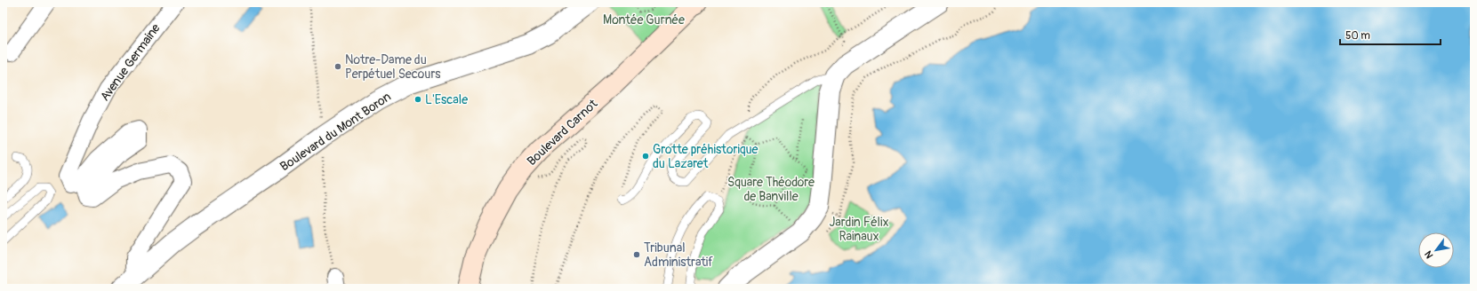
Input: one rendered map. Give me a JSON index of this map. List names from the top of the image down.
{
  "streets": {
    "main road": ["Boulevard Carnot"],
    "street": ["Avenue Germaine", "Boulevard du Mont Boron"]
  },
  "crossings": [
    ["Avenue Germaine", "Boulevard du Mont Boron"]
  ],
  "parks": ["Montée Gurnée", "Square Théodore de Banville", "Jardin Félix Rainaux"],
  "places": [
    "Notre-Dame du Perpétuel Secours",
    "L'Escale",
    "Grotte préhistorique du Lazaret",
    "Tribunal Administratif"
  ],
  "scale_bar": "50 m",
  "north": "bottom left"
}
